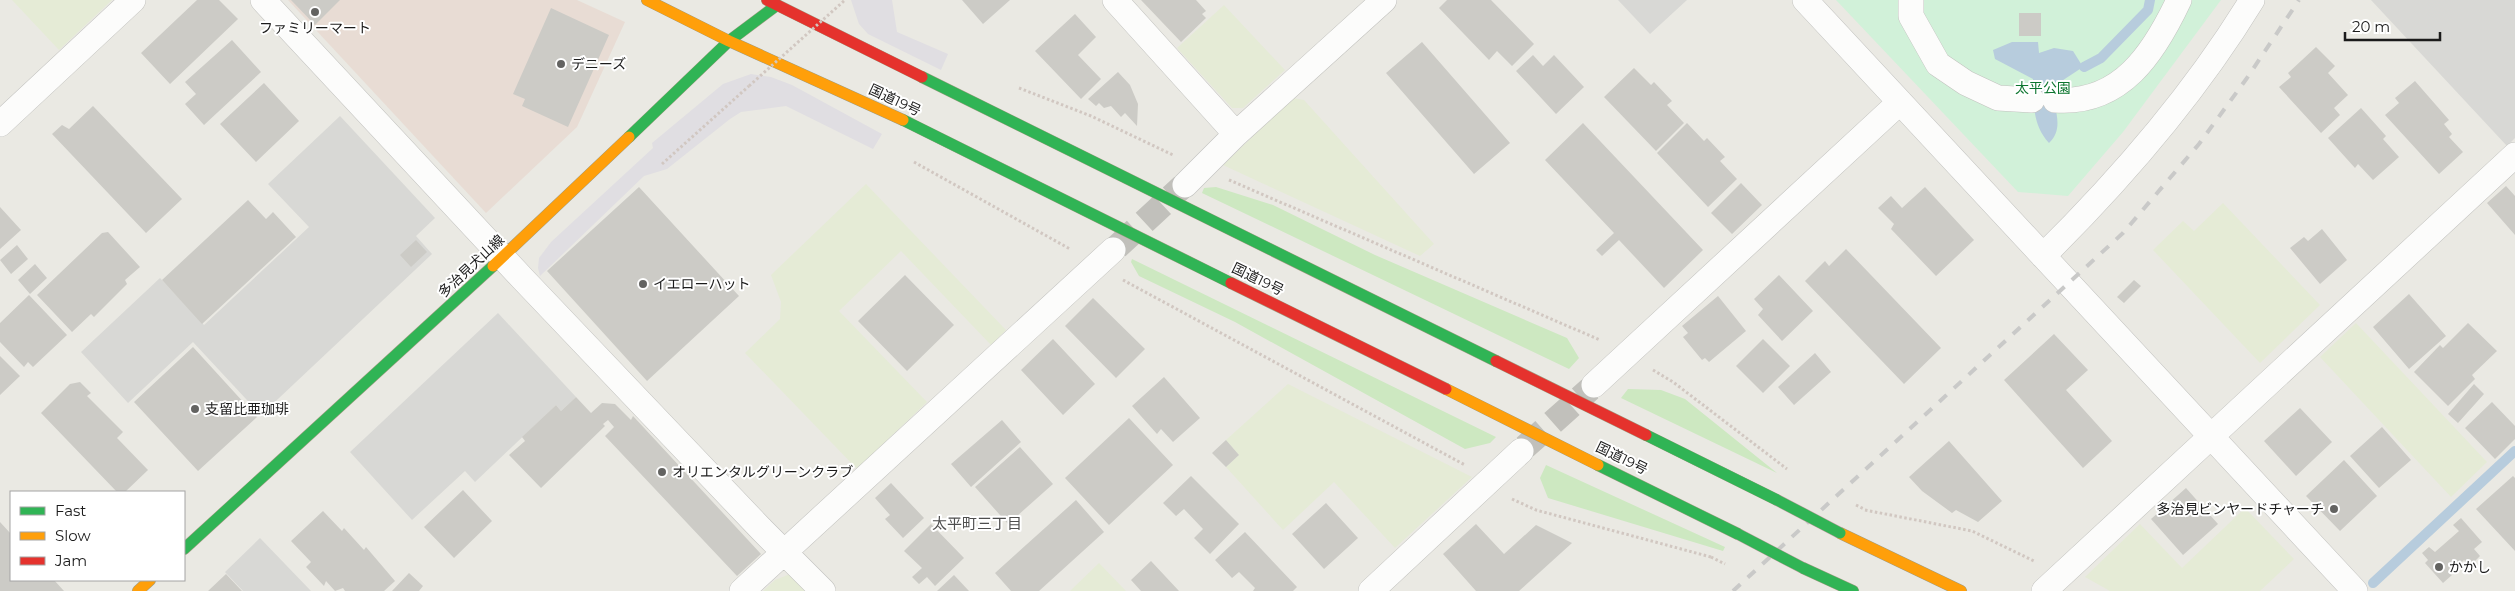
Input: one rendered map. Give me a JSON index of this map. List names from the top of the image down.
{
  "streets": {
    "main road": ["国道19号", "多治見犬山線"]
  },
  "crossings": [
    ["国道19号", "多治見犬山線"]
  ],
  "districts": ["太平町三丁目"],
  "parks": ["太平公園"],
  "places": [
    "ファミリーマート",
    "デニーズ",
    "イエローハット",
    "支留比亜珈琲",
    "オリエンタルグリーンクラブ",
    "多治見ビンヤードチャーチ",
    "かかし"
  ],
  "legend": ["Fast", "Slow", "Jam"],
  "scale_bar": "20 m"
}
